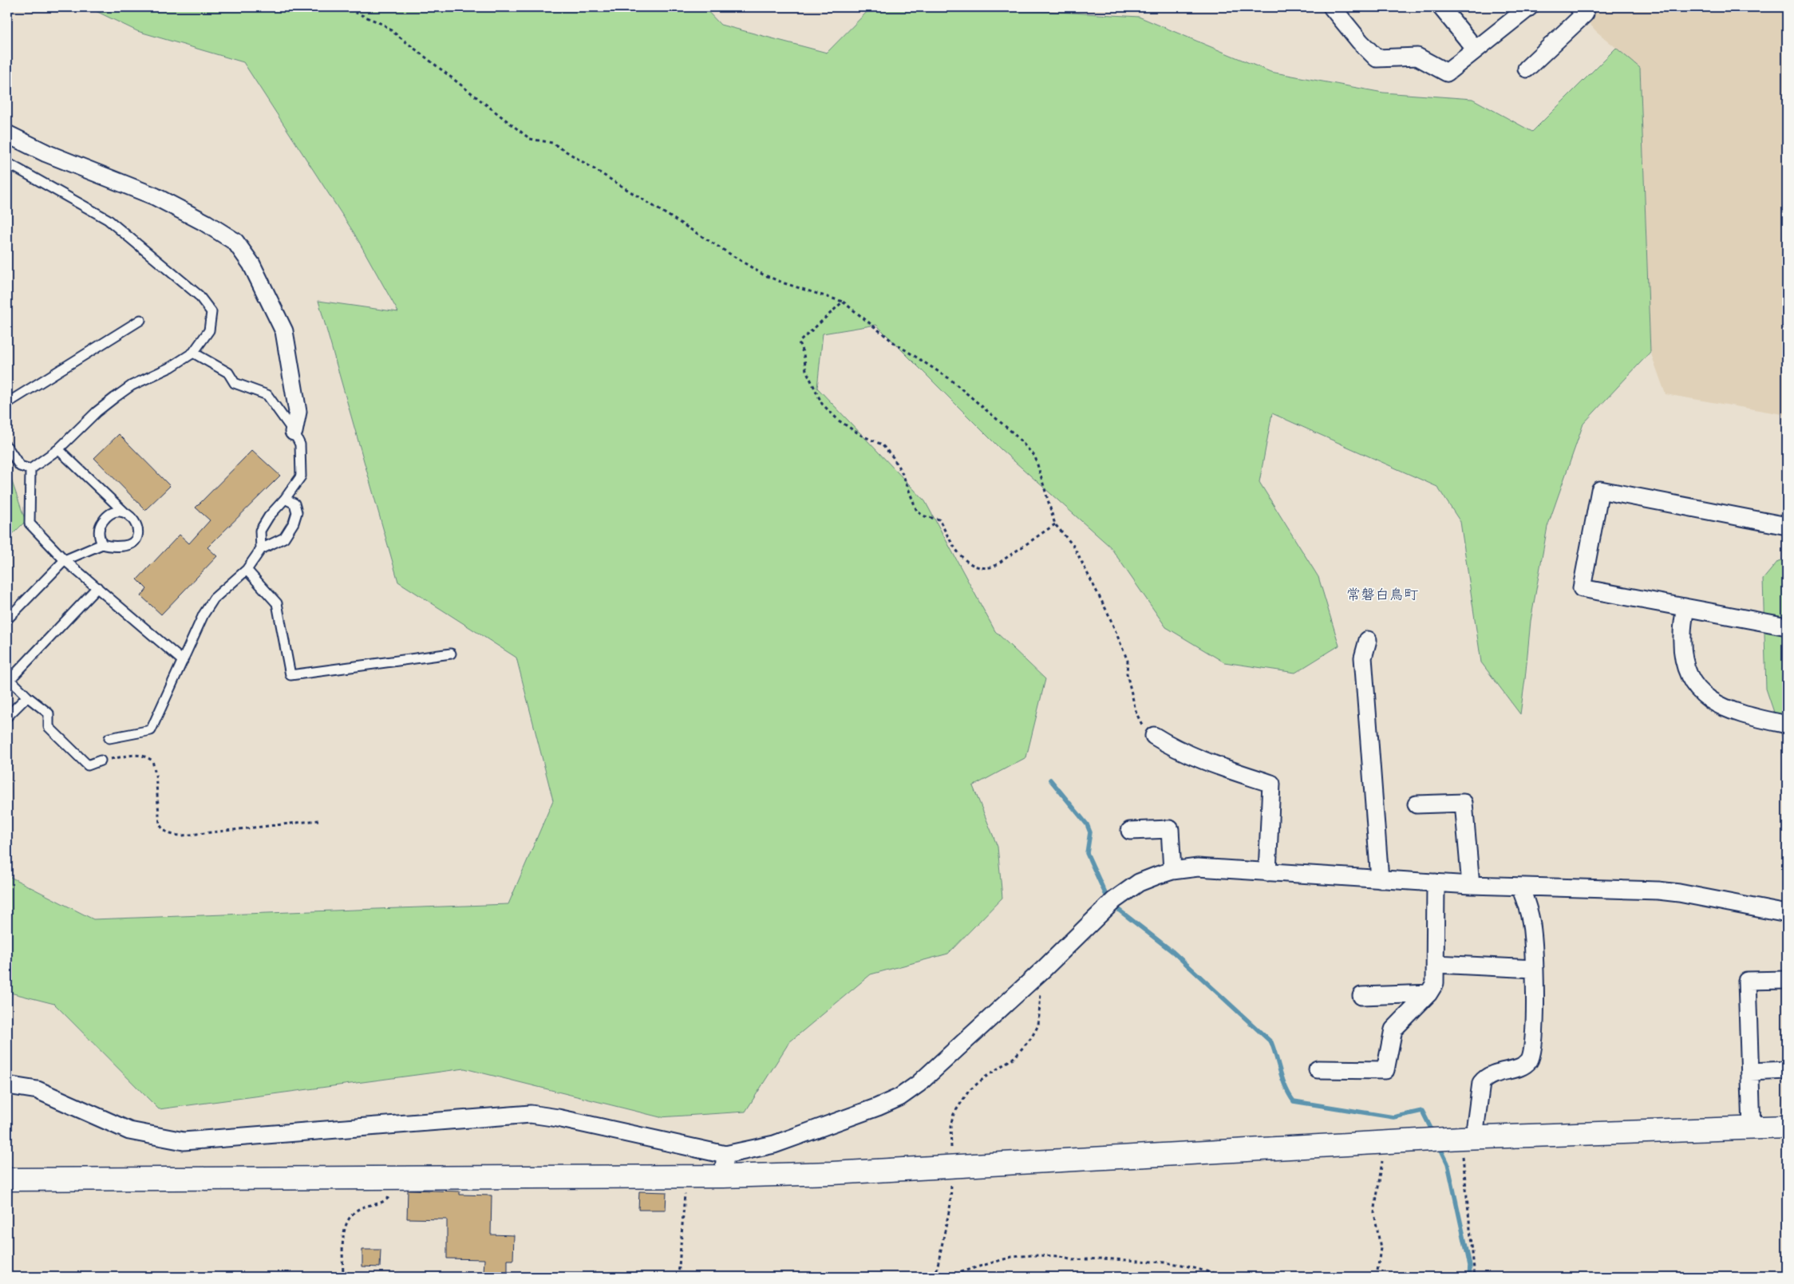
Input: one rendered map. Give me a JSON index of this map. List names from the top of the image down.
{
  "districts": ["常磐白鳥町"]
}
